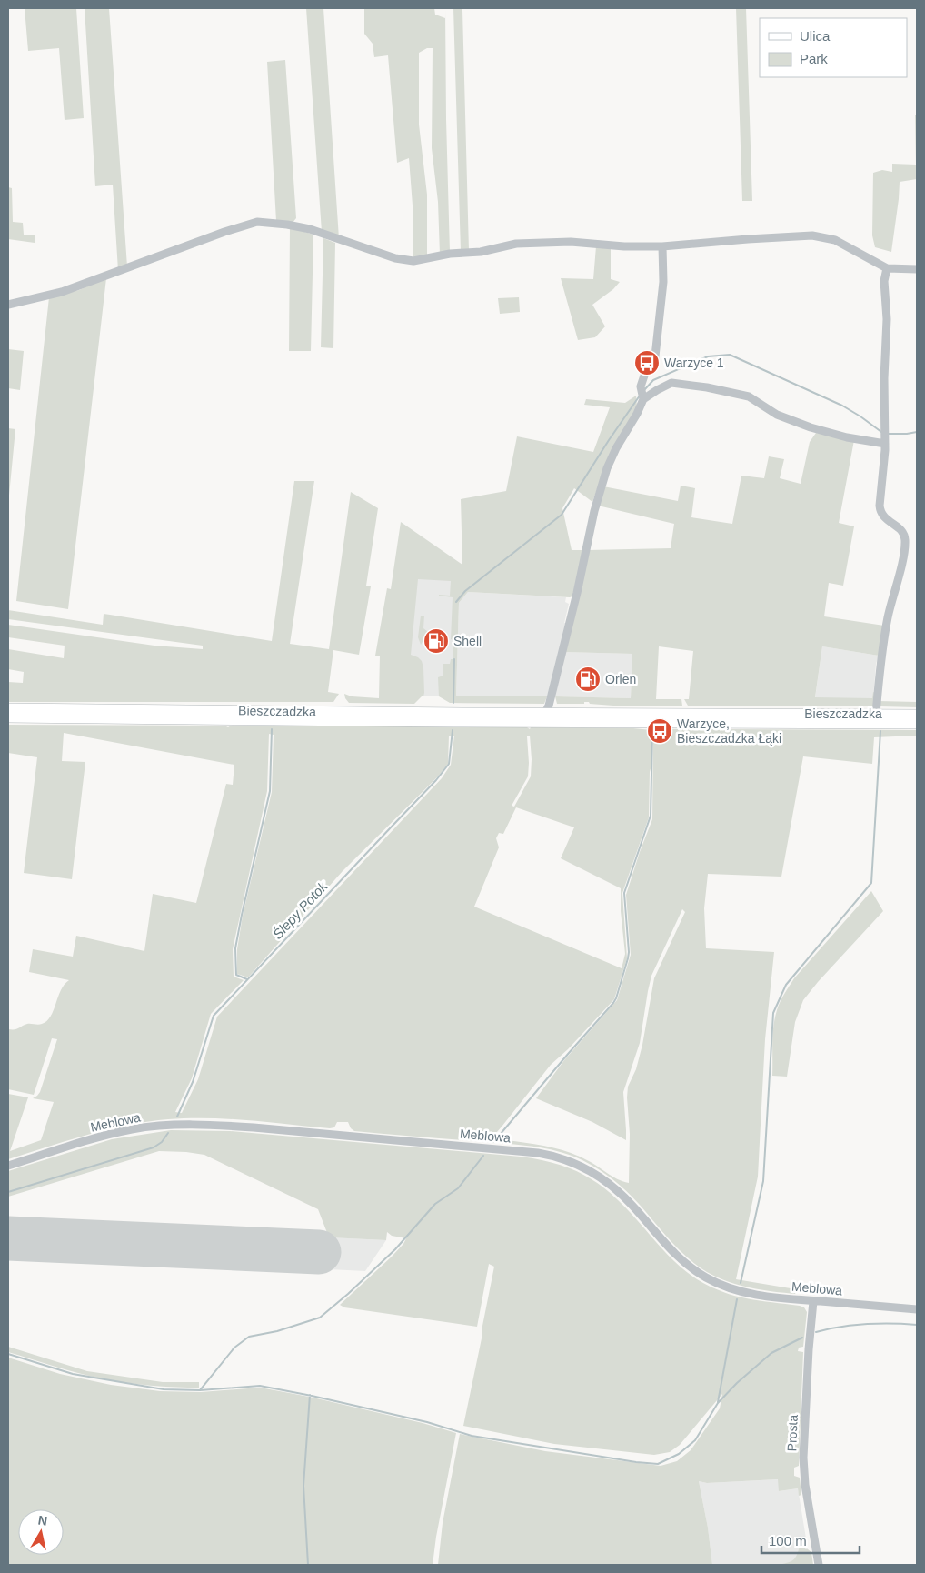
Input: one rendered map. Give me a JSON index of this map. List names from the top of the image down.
{
  "streets": {
    "main road": ["Bieszczadzka"],
    "street": ["Meblowa", "Prosta"]
  },
  "crossings": [
    ["Meblowa", "Prosta"]
  ],
  "water": ["Ślepy Potok"],
  "places": {
    "bus stop": ["Warzyce 1", "Warzyce, Bieszczadzka Łąki"],
    "fuel station": ["Shell", "Orlen"]
  },
  "legend": ["Ulica", "Park"],
  "scale_bar": "100 m",
  "north": "top"
}
